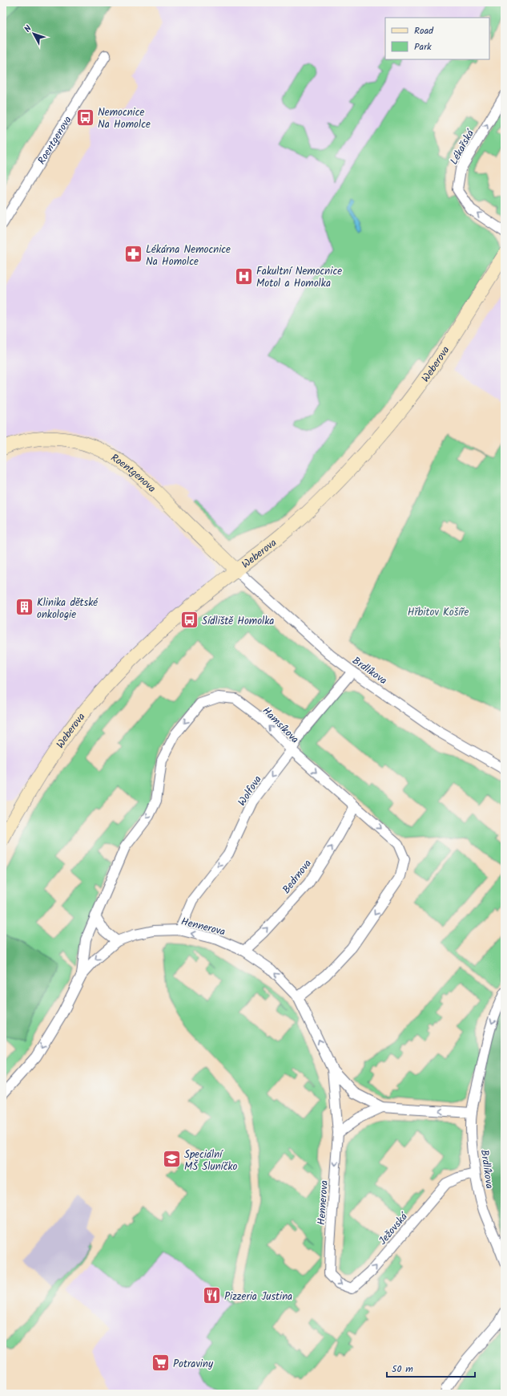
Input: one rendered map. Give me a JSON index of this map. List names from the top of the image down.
{
  "streets": {
    "street": [
      "Roentgenova",
      "Lékařská",
      "Weberova",
      "Brdlíkova",
      "Hamsíkova",
      "Wolfova",
      "Bedrnova",
      "Hennerova",
      "Ježovská"
    ]
  },
  "crossings": [
    ["Roentgenova", "Weberova"],
    ["Roentgenova", "Brdlíkova"],
    ["Weberova", "Brdlíkova"],
    ["Brdlíkova", "Wolfova"],
    ["Brdlíkova", "Ježovská"],
    ["Hamsíkova", "Wolfova"],
    ["Hamsíkova", "Bedrnova"],
    ["Hamsíkova", "Hennerova"],
    ["Wolfova", "Hennerova"],
    ["Bedrnova", "Hennerova"],
    ["Hennerova", "Ježovská"]
  ],
  "one_way": ["Wolfova", "Bedrnova", "Ježovská"],
  "parks": ["Hřbitov Košíře"],
  "places": {
    "bus stop": ["Nemocnice Na Homolce", "Sídliště Homolka"],
    "pharmacy": ["Lékárna Nemocnice Na Homolce"],
    "hospital": ["Fakultní Nemocnice Motol a Homolka"],
    "building": ["Klinika dětské onkologie"],
    "school or university": ["Speciální MŠ Sluníčko"],
    "restaurant": ["Pizzeria Justina"],
    "supermarket": ["Potraviny"]
  },
  "legend": ["Road", "Park"],
  "scale_bar": "50 m",
  "north": "top left"
}
